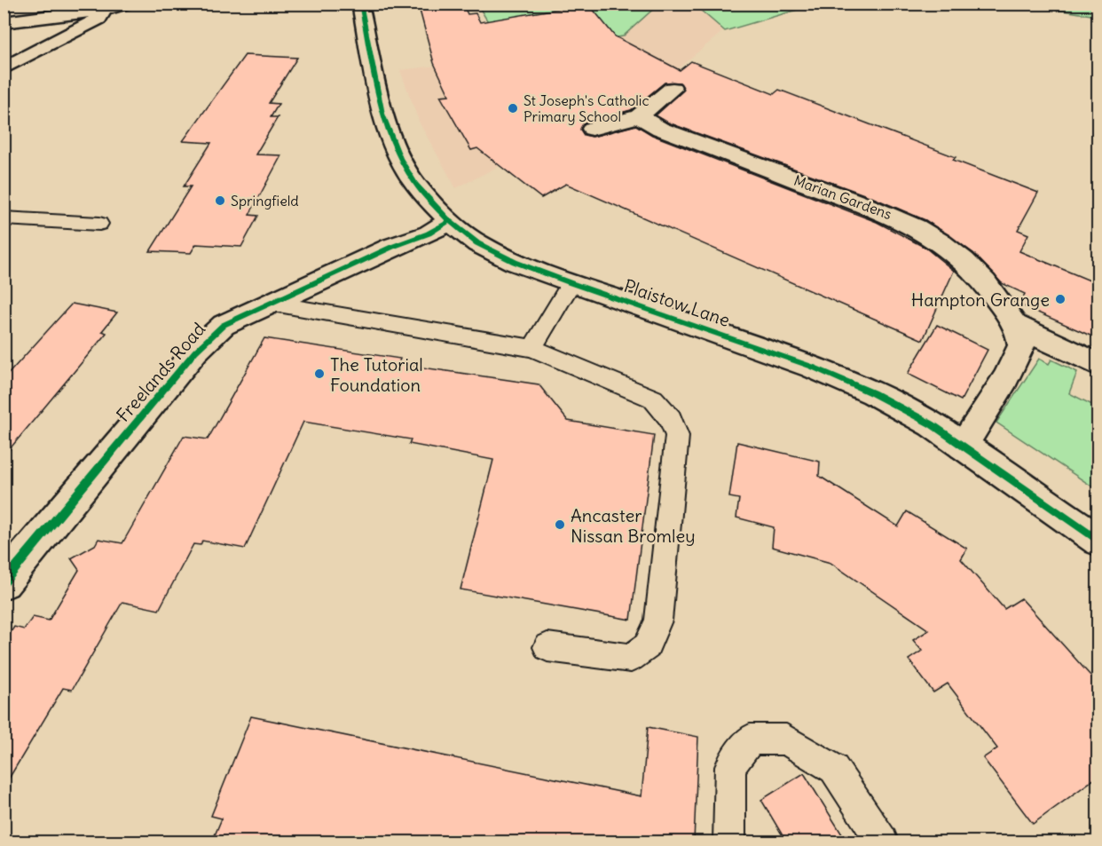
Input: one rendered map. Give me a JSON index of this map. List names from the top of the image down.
{
  "streets": {
    "street": ["Marian Gardens", "Plaistow Lane", "Freelands Road"]
  },
  "crossings": [
    ["Marian Gardens", "Plaistow Lane"],
    ["Plaistow Lane", "Freelands Road"]
  ],
  "places": [
    "St Joseph's Catholic Primary School",
    "Springfield",
    "Hampton Grange",
    "The Tutorial Foundation",
    "Ancaster Nissan Bromley"
  ]
}
